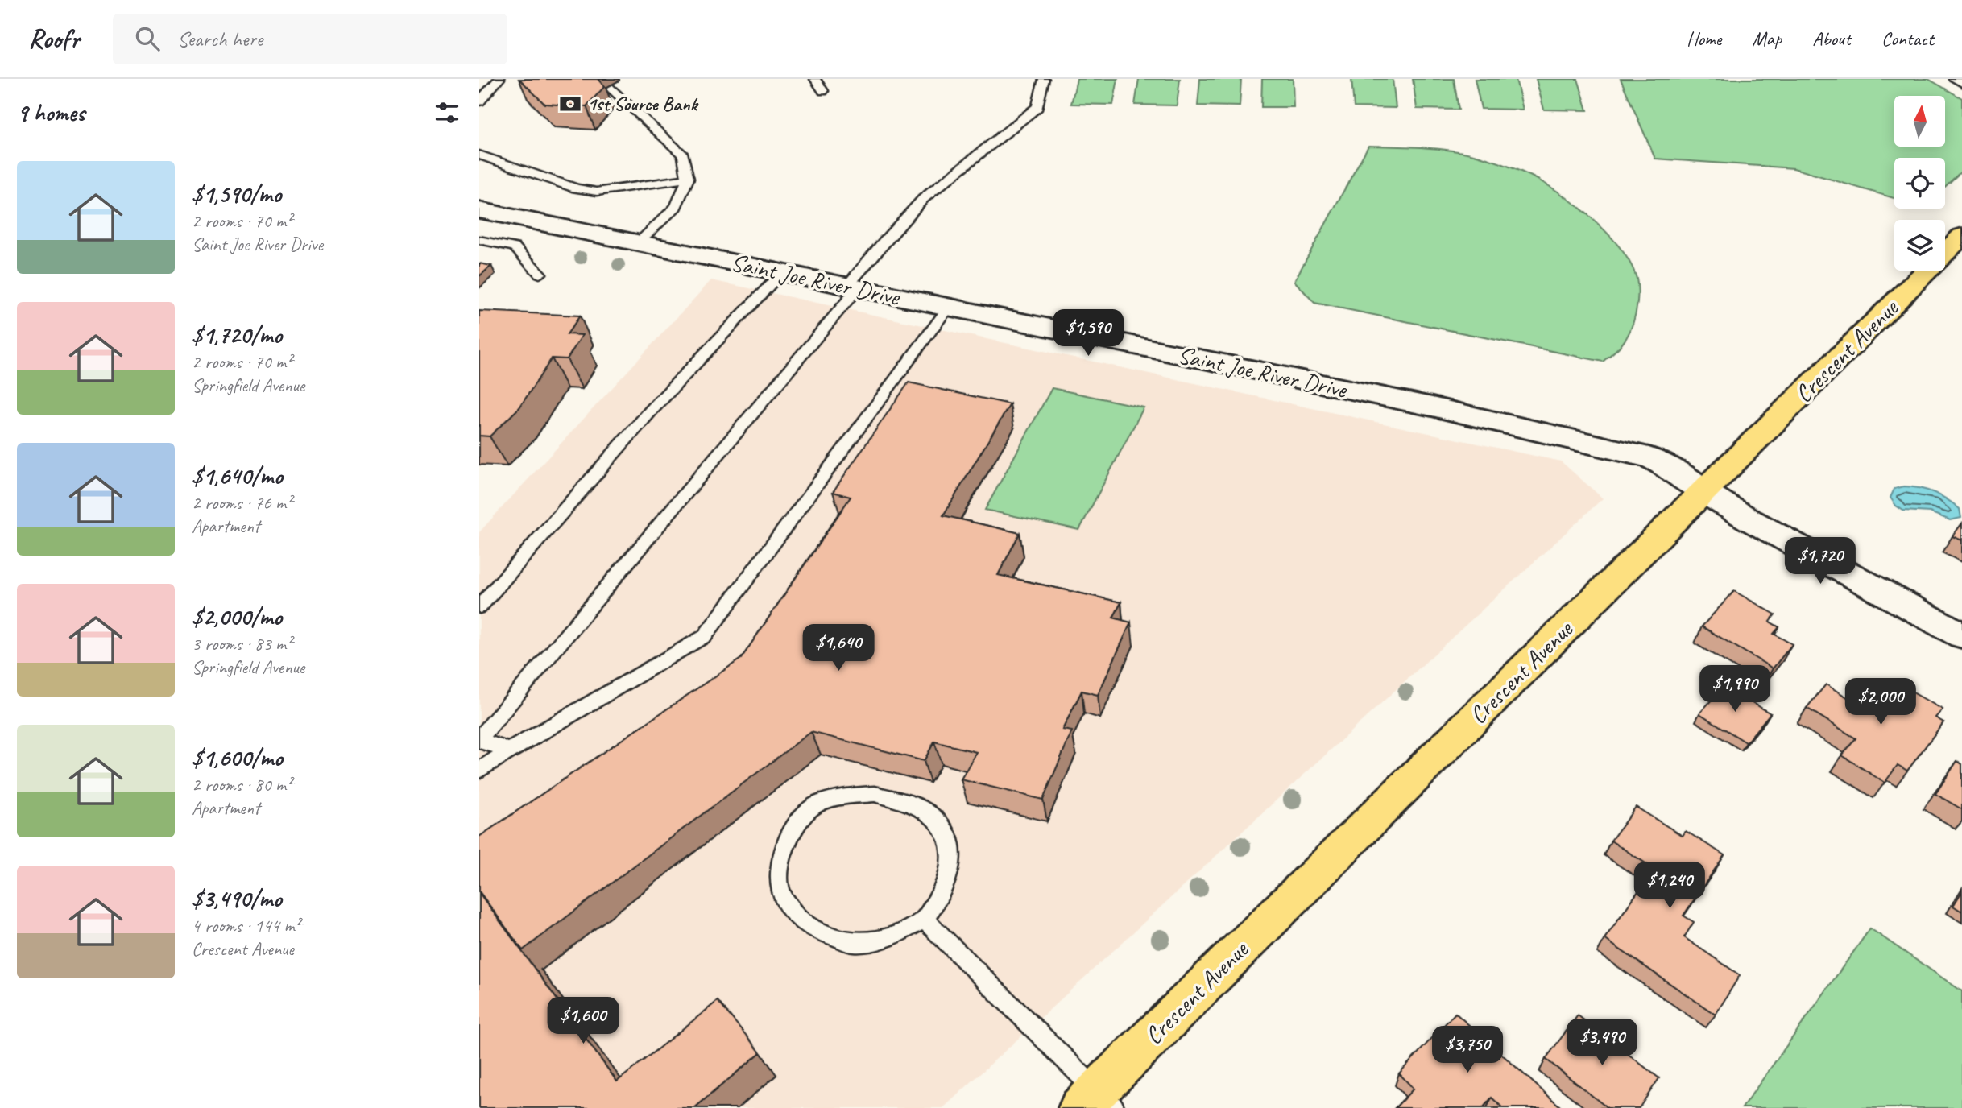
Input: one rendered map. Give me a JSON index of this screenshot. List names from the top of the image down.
{
  "streets": {
    "main road": ["Saint Joe River Drive", "Crescent Avenue"]
  },
  "crossings": [
    ["Saint Joe River Drive", "Crescent Avenue"]
  ],
  "places": {
    "bank": ["1st Source Bank"]
  },
  "north": "top",
  "page": {
    "header": "Roofr",
    "search": "Search here",
    "nav": [
      "Home",
      "Map",
      "About",
      "Contact"
    ],
    "heading": "9 homes",
    "list": [
      {
        "name": "$1,590/mo",
        "note": "2 rooms · 70 m² · Saint Joe River Drive"
      },
      {
        "name": "$1,720/mo",
        "note": "2 rooms · 70 m² · Springfield Avenue"
      },
      {
        "name": "$1,640/mo",
        "note": "2 rooms · 76 m² · Apartment"
      },
      {
        "name": "$2,000/mo",
        "note": "3 rooms · 83 m² · Springfield Avenue"
      },
      {
        "name": "$1,600/mo",
        "note": "2 rooms · 80 m² · Apartment"
      },
      {
        "name": "$3,490/mo",
        "note": "4 rooms · 144 m² · Crescent Avenue"
      }
    ],
    "price": [
      "$1,590",
      "$1,720",
      "$1,640",
      "$1,990",
      "$2,000",
      "$1,240",
      "$1,600",
      "$3,490",
      "$3,750"
    ]
  }
}
